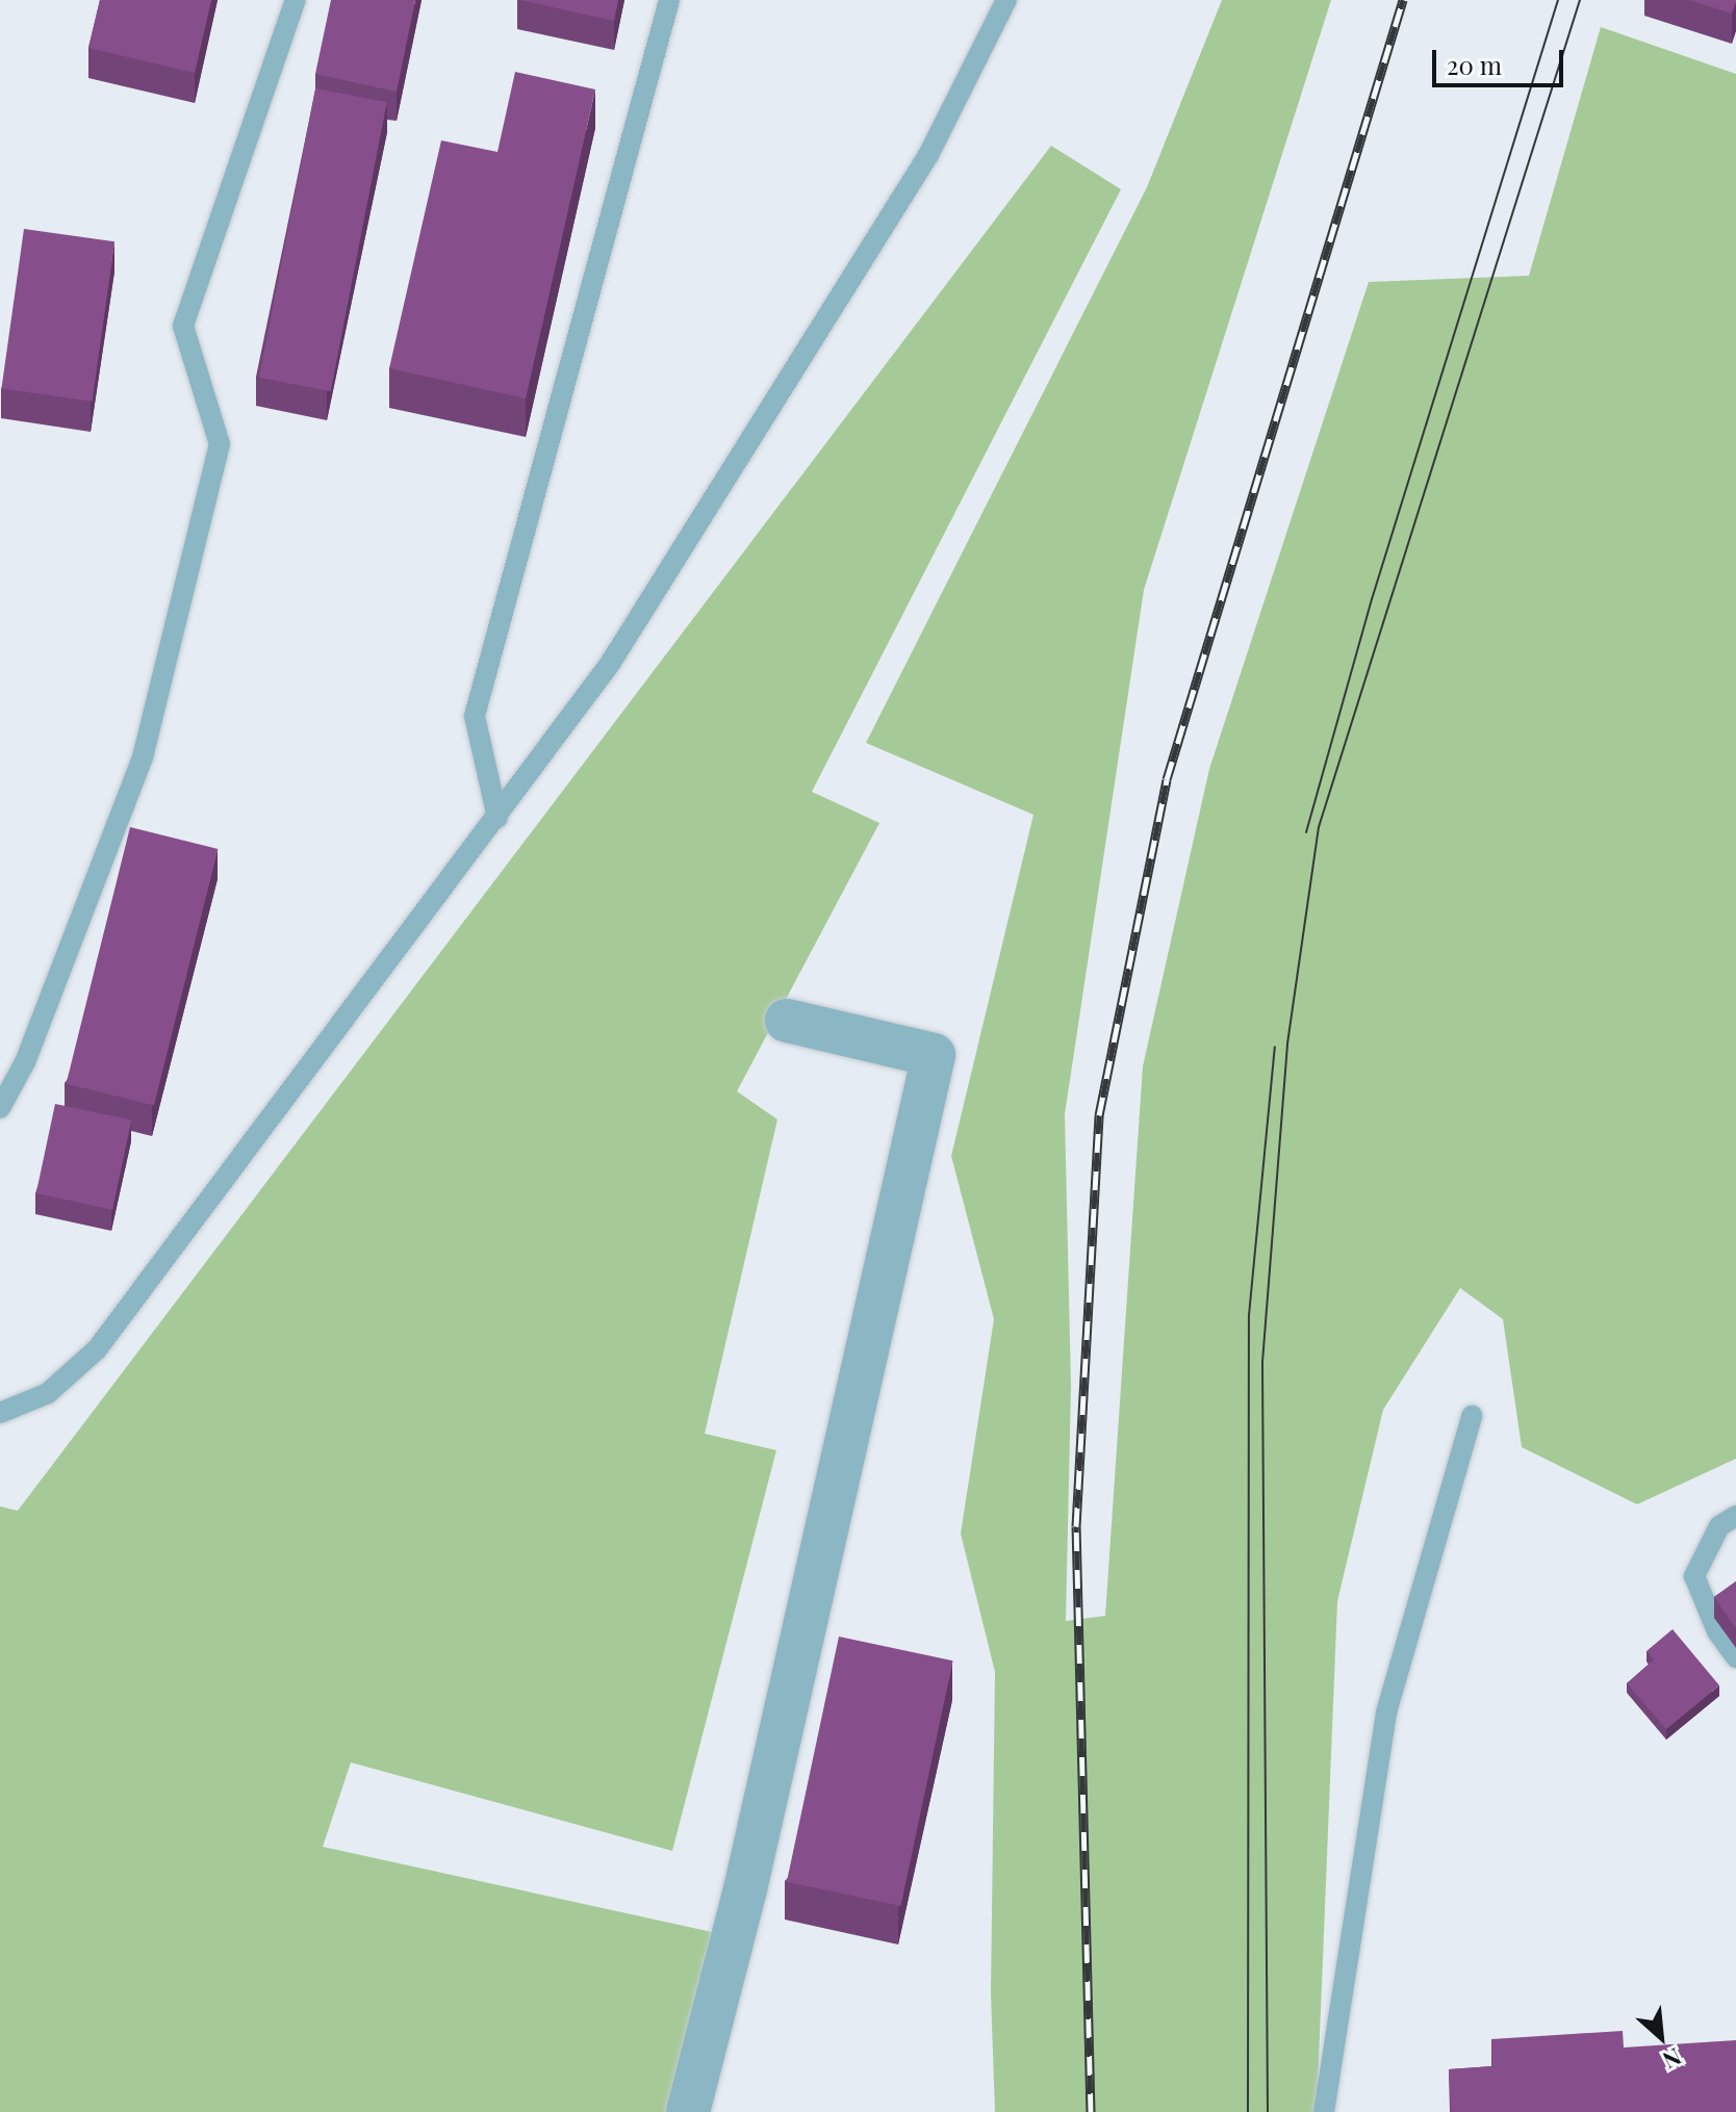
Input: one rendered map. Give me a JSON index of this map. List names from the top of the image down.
{
  "scale_bar": "20 m",
  "north": "bottom right"
}
